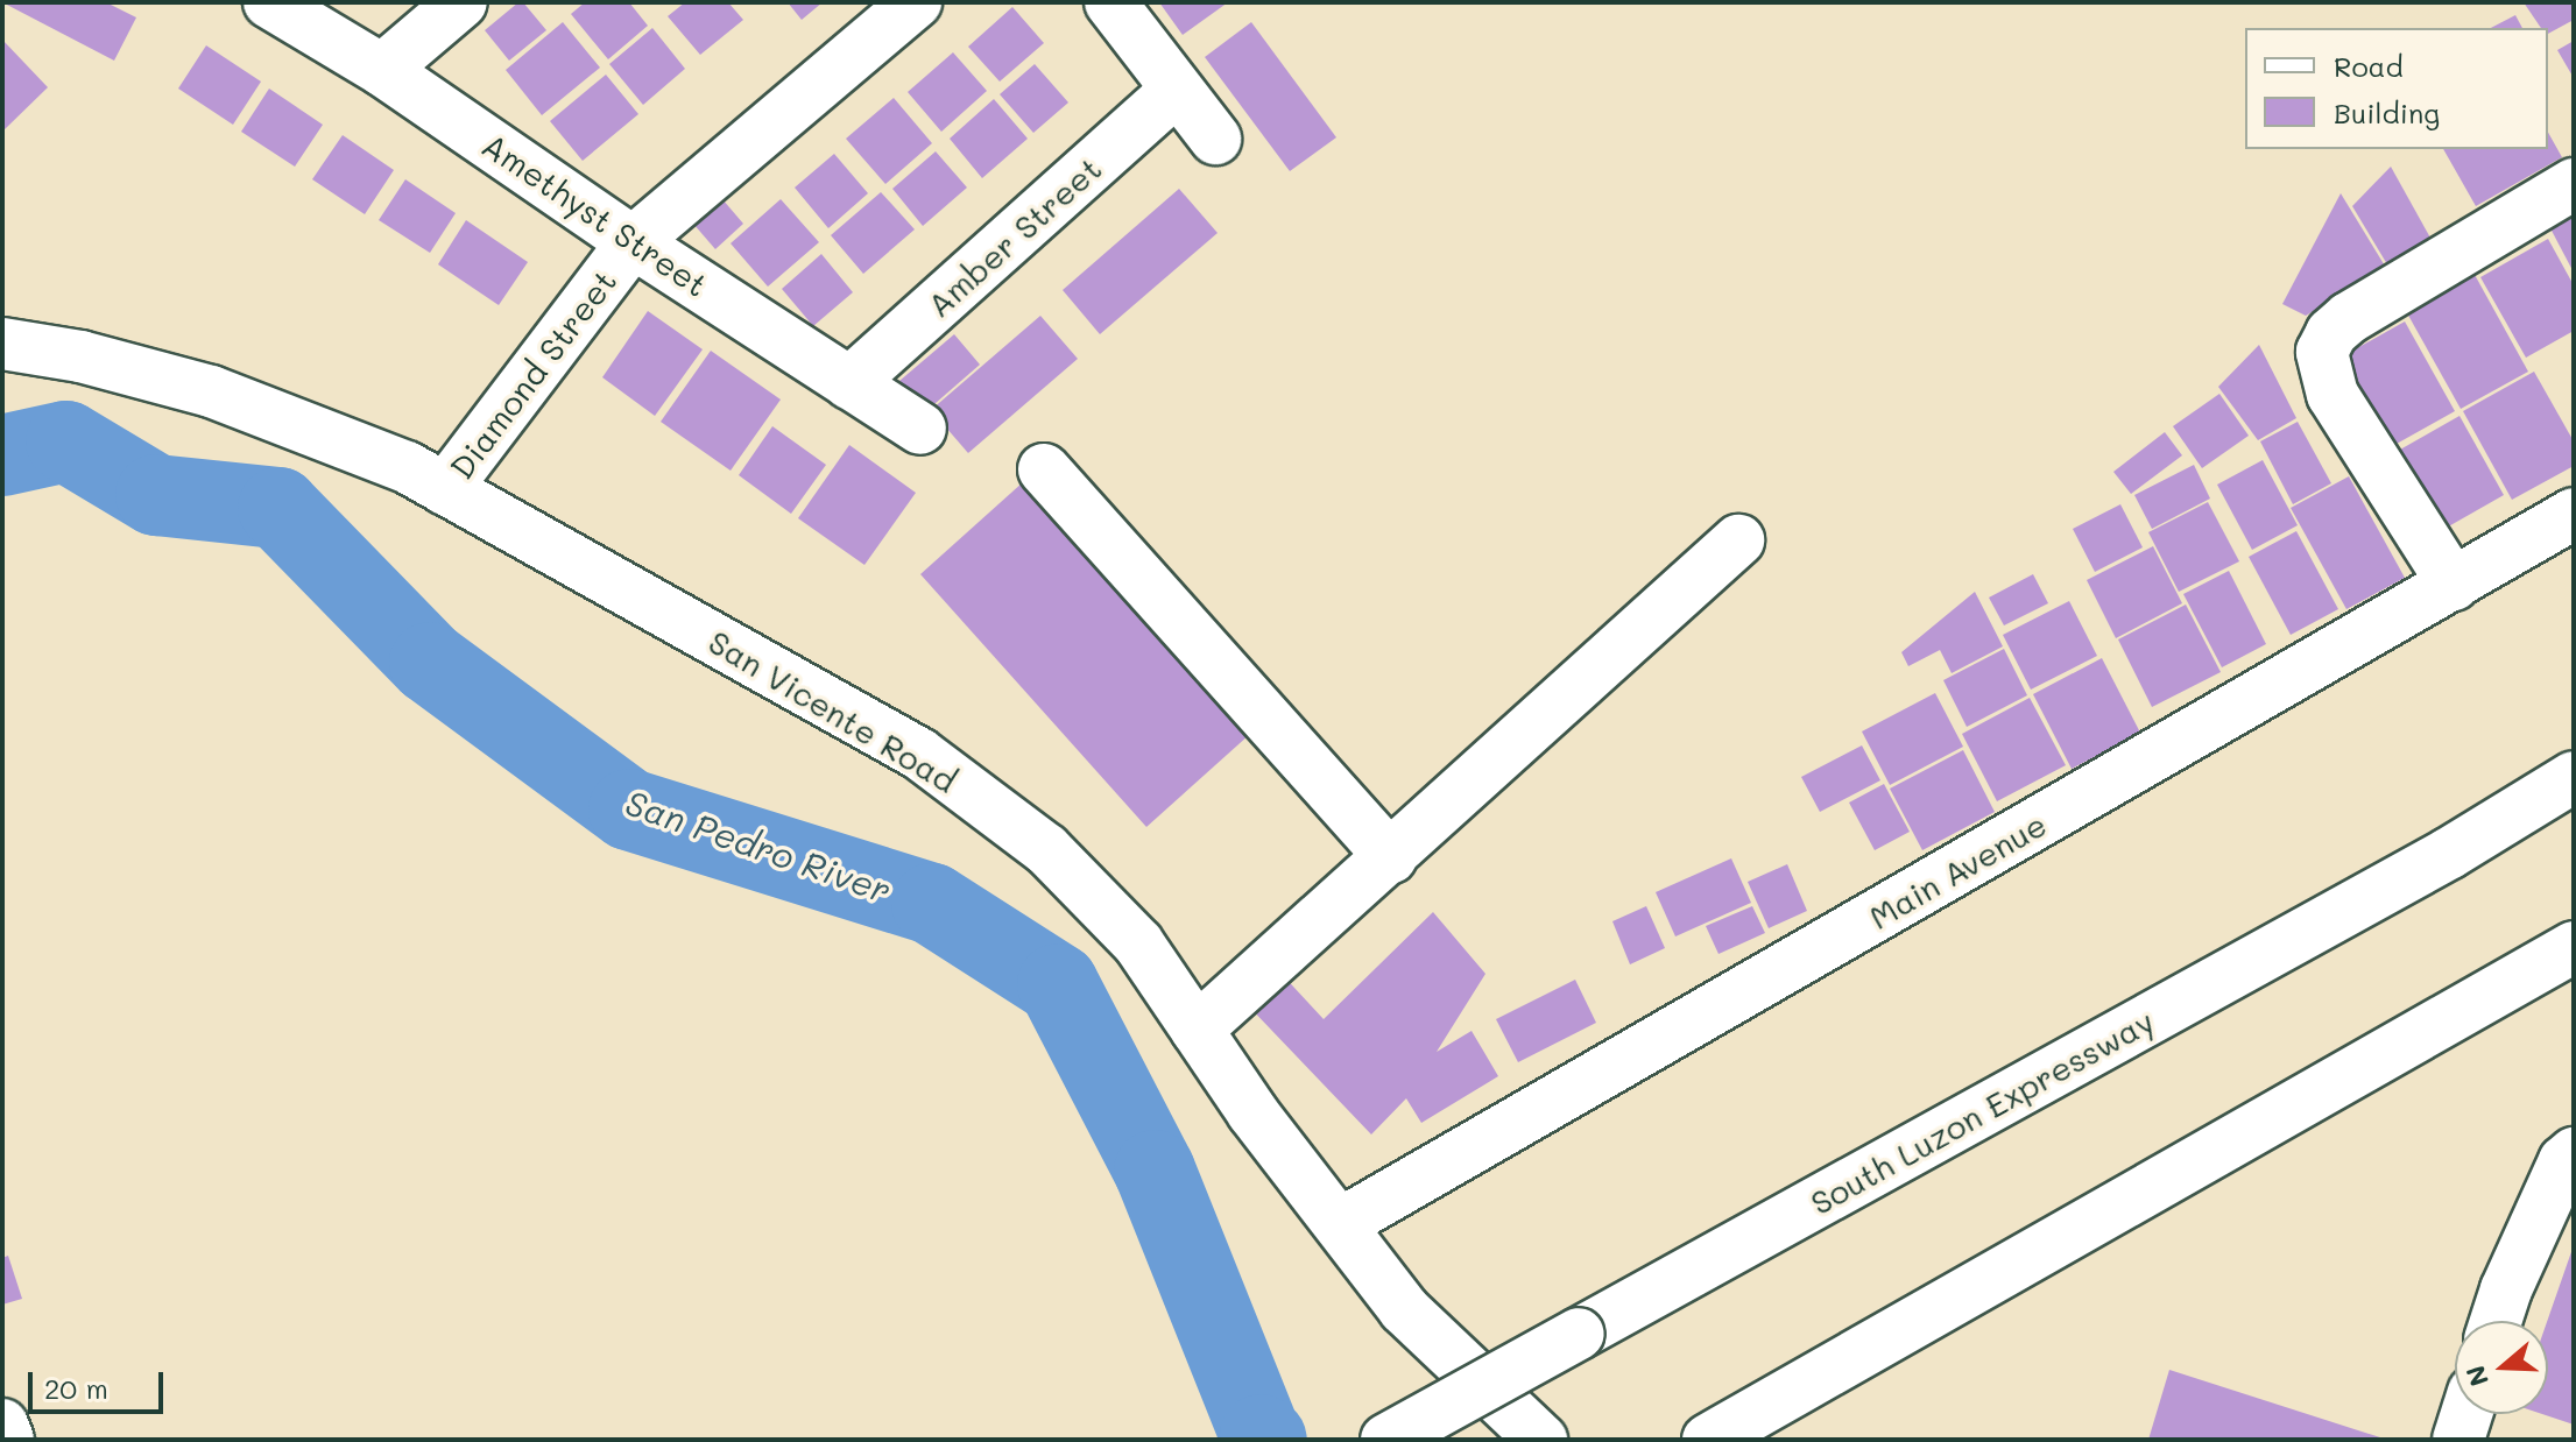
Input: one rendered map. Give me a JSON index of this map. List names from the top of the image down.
{
  "streets": {
    "main road": [
      "Amethyst Street",
      "Amber Street",
      "Diamond Street",
      "San Vicente Road",
      "Main Avenue",
      "South Luzon Expressway"
    ]
  },
  "crossings": [
    ["Amethyst Street", "Amber Street"],
    ["Amethyst Street", "Diamond Street"],
    ["Diamond Street", "San Vicente Road"],
    ["San Vicente Road", "Main Avenue"]
  ],
  "water": ["San Pedro River"],
  "legend": ["Road", "Building"],
  "scale_bar": "20 m",
  "north": "left"
}
